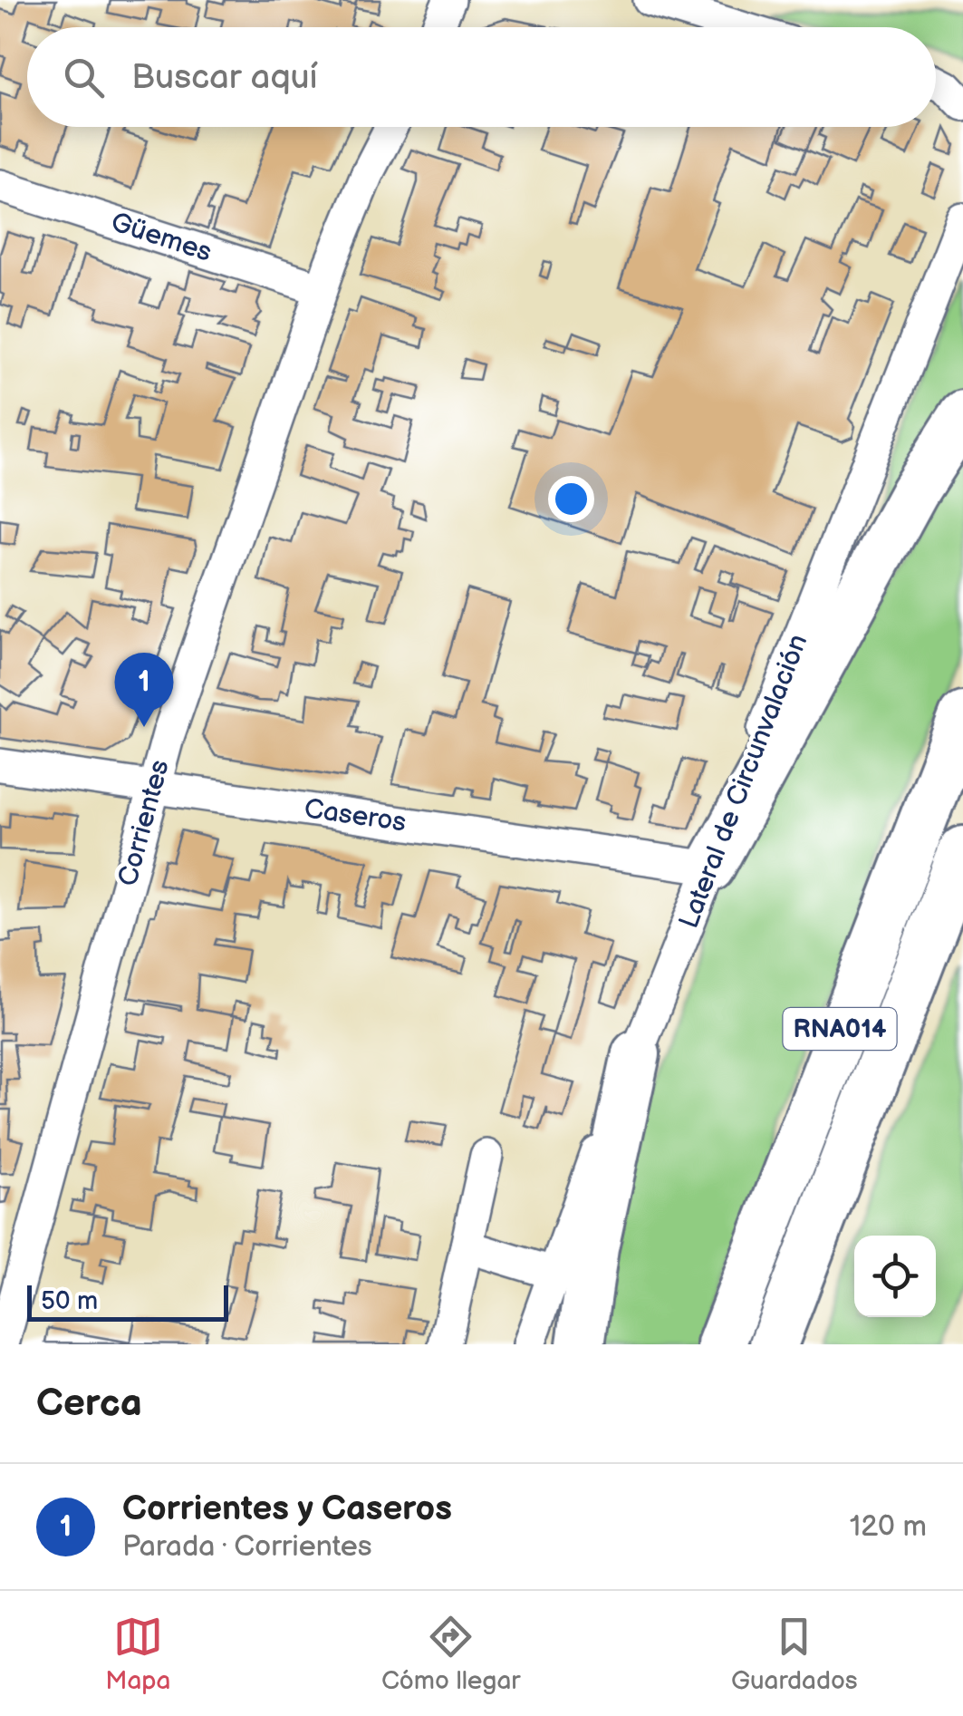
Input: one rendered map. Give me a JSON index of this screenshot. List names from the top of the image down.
{
  "streets": {
    "highway": ["RNA014"],
    "street": [
      "Güemes",
      "Lateral de Circunvalación",
      "Caseros",
      "Corrientes"
    ]
  },
  "crossings": [
    ["Güemes", "Corrientes"],
    ["Lateral de Circunvalación", "Caseros"],
    ["Caseros", "Corrientes"]
  ],
  "scale_bar": "50 m",
  "page": {
    "search": "Buscar aquí",
    "pins": "1",
    "scale": "50 m",
    "heading": "Cerca",
    "list": [
      {
        "mark": "1",
        "name": "Corrientes y Caseros",
        "note": "Parada · Corrientes",
        "value": "120 m"
      }
    ],
    "nav": ["Mapa", "Cómo llegar", "Guardados"]
  }
}
